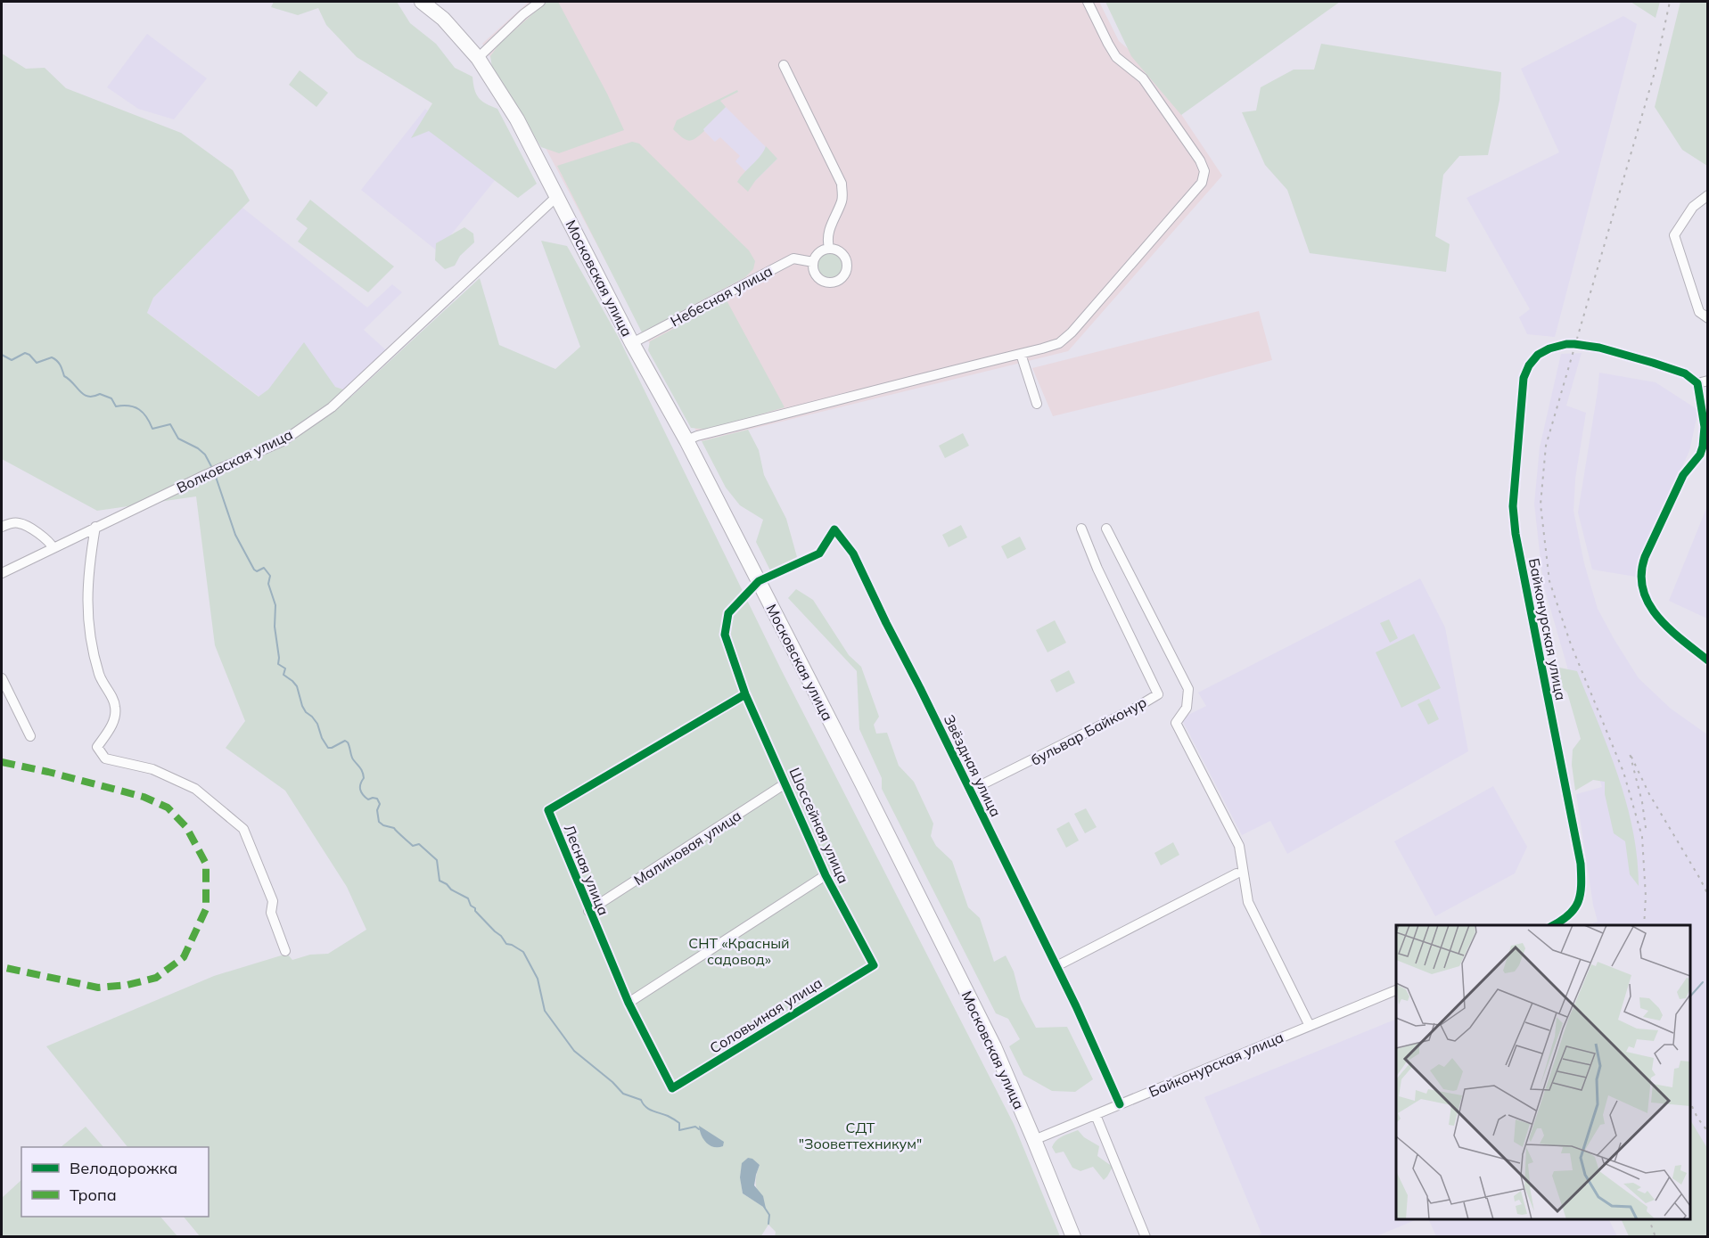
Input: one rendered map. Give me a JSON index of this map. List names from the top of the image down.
{
  "streets": {
    "main road": ["Московская улица"],
    "street": [
      "Небесная улица",
      "Волковская улица",
      "Байконурская улица",
      "бульвар Байконур",
      "Звёздная улица",
      "Шоссейная улица",
      "Малиновая улица",
      "Лесная улица",
      "Соловьиная улица"
    ]
  },
  "crossings": [
    ["Московская улица", "Небесная улица"],
    ["Московская улица", "Волковская улица"],
    ["Московская улица", "Байконурская улица"],
    ["Московская улица", "Звёздная улица"],
    ["Московская улица", "Шоссейная улица"],
    ["Байконурская улица", "Звёздная улица"],
    ["бульвар Байконур", "Звёздная улица"],
    ["Звёздная улица", "Шоссейная улица"],
    ["Шоссейная улица", "Малиновая улица"],
    ["Шоссейная улица", "Лесная улица"],
    ["Шоссейная улица", "Соловьиная улица"],
    ["Малиновая улица", "Лесная улица"],
    ["Лесная улица", "Соловьиная улица"]
  ],
  "parks": ["СНТ «Красный садовод»", "СДТ \"Зооветтехникум\""],
  "legend": ["Велодорожка", "Тропа"]
}
